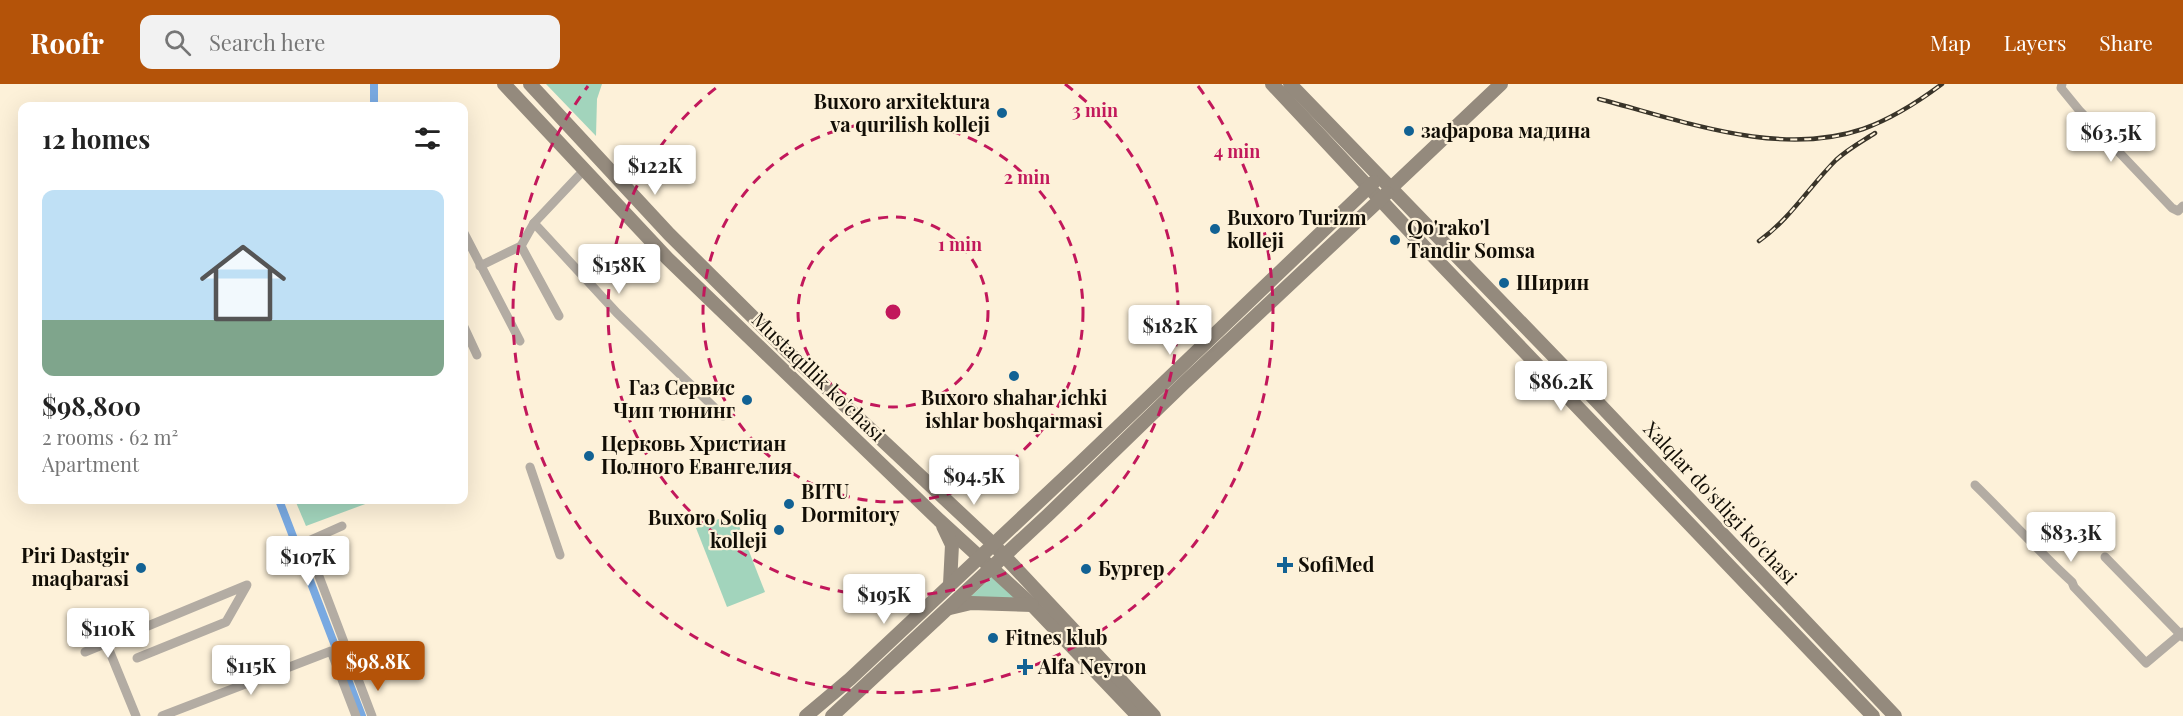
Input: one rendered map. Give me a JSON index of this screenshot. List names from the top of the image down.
{
  "streets": {
    "main road": ["Mustaqillik ko'chasi", "Xalqlar do'stligi ko'chasi"]
  },
  "places": {
    "other": [
      "Buxoro arxitektura va qurilish kolleji",
      "зафарова мадина",
      "Buxoro Turizm kolleji",
      "Qo'rako'l Tandir Somsa",
      "Ширин",
      "Buxoro shahar ichki ishlar boshqarmasi",
      "Газ Сервис Чип тюнинг",
      "Церковь Христиан Полного Евангелия",
      "BITU Dormitory",
      "Buxoro Soliq kolleji",
      "Piri Dastgir maqbarasi",
      "Бургер",
      "Fitnes klub"
    ],
    "health": ["SofiMed", "Alfa Neyron"]
  },
  "page": {
    "header": "Roofr",
    "search": "Search here",
    "nav": ["Map", "Layers", "Share"],
    "heading": "12 homes",
    "price": [
      "$63.5K",
      "$122K",
      "$158K",
      "$182K",
      "$86.2K",
      "$94.5K",
      "$83.3K",
      "$107K",
      "$195K",
      "$110K",
      "$98.8K",
      "$115K"
    ],
    "list": [
      {
        "name": "$98,800",
        "note": "2 rooms · 62 m² · Apartment"
      }
    ]
  },
  "rings": [
    "3 min",
    "4 min",
    "2 min",
    "1 min"
  ]
}
